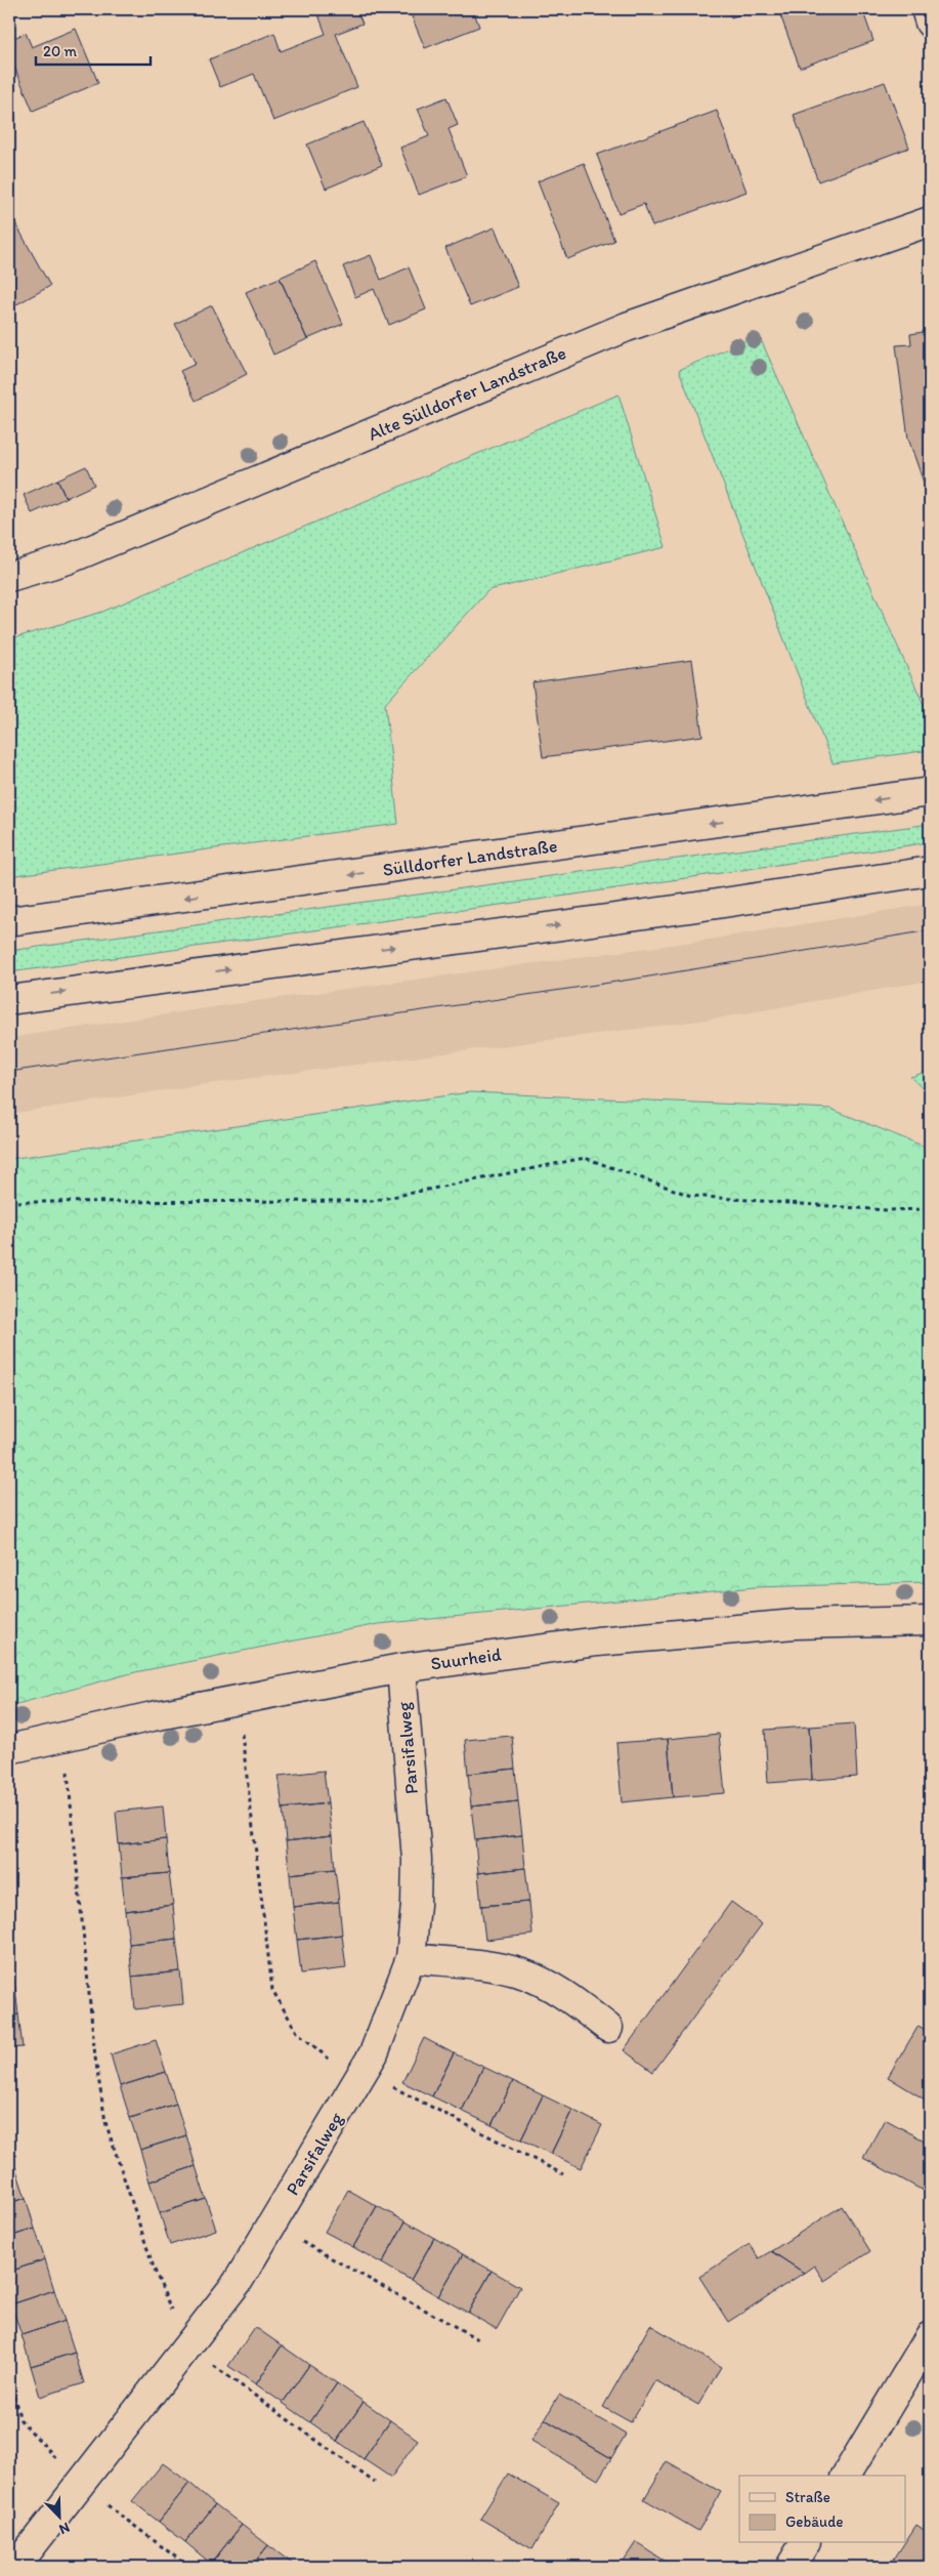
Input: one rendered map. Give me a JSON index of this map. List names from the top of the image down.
{
  "streets": {
    "main road": [
      "Alte Sülldorfer Landstraße",
      "Sülldorfer Landstraße",
      "Suurheid",
      "Parsifalweg"
    ]
  },
  "crossings": [
    ["Suurheid", "Parsifalweg"]
  ],
  "legend": ["Straße", "Gebäude"],
  "scale_bar": "20 m",
  "north": "bottom right"
}
